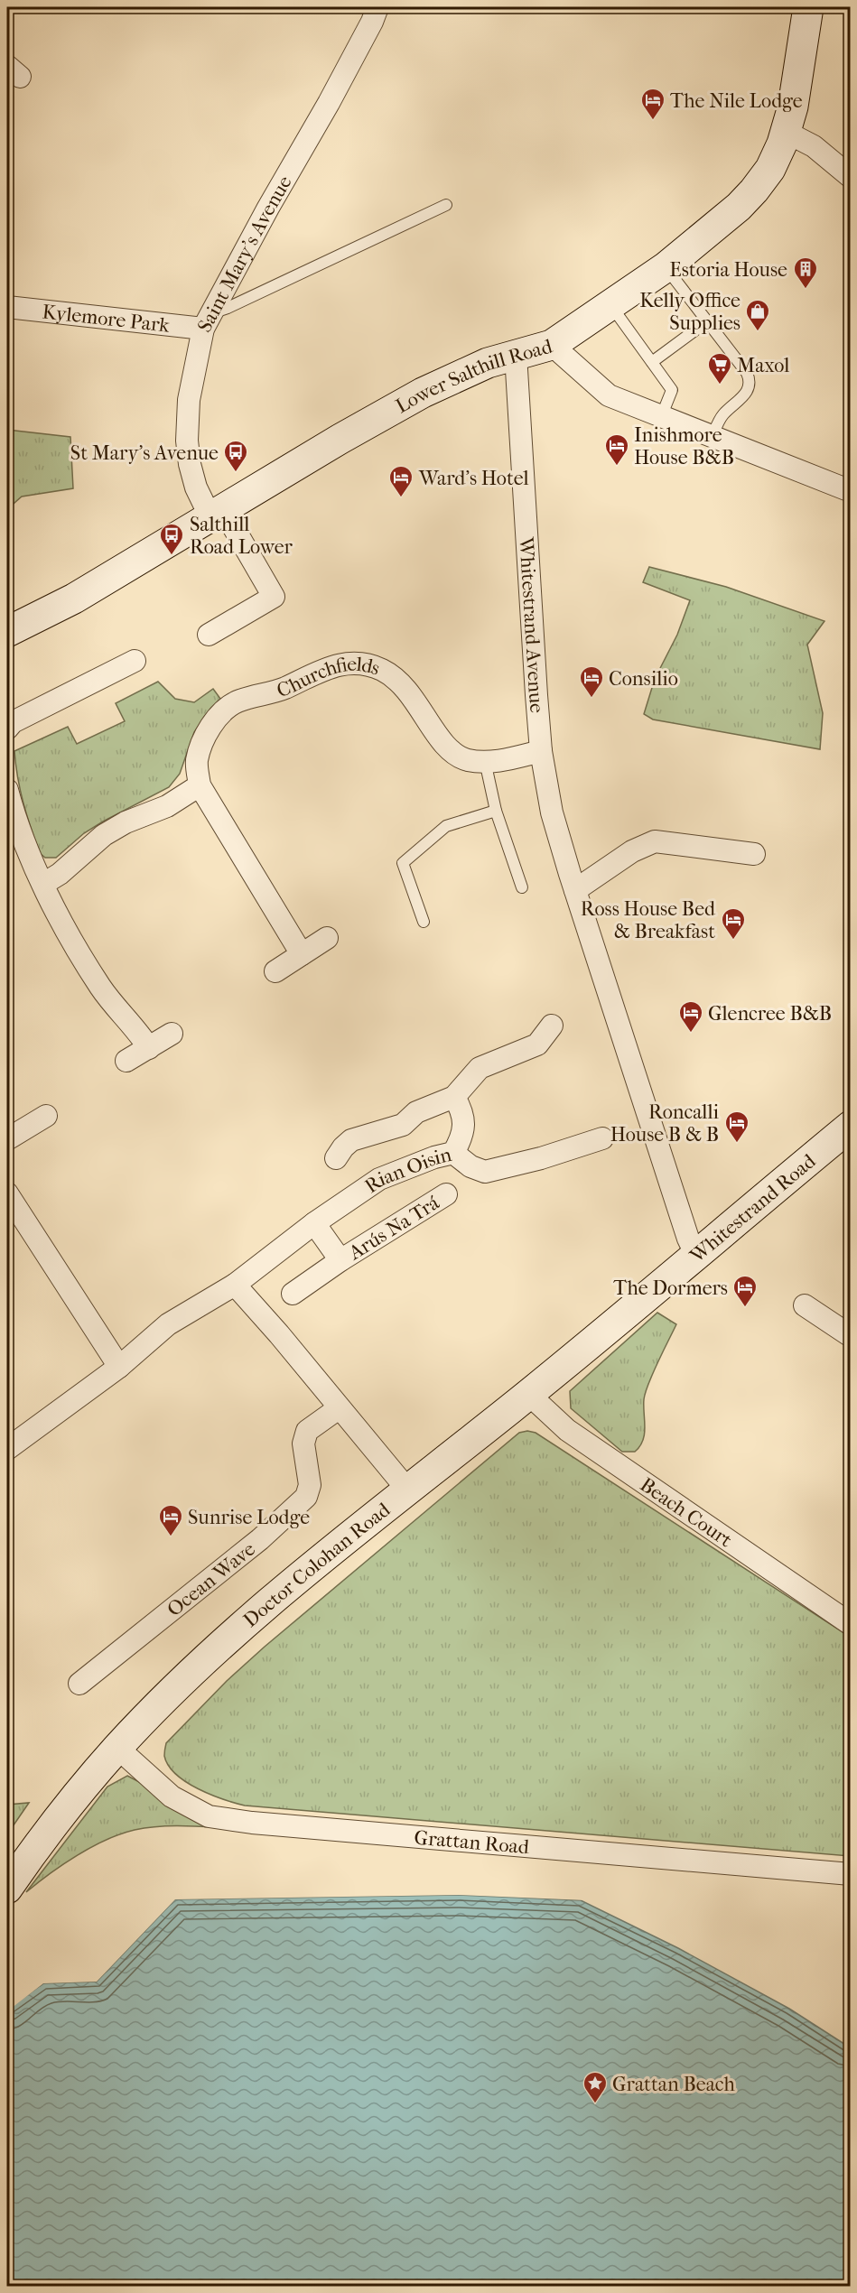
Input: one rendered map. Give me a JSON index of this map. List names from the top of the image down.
{
  "streets": {
    "main road": ["Lower Salthill Road", "Whitestrand Road", "Doctor Colohan Road"],
    "street": [
      "Saint Mary's Avenue",
      "Kylemore Park",
      "Whitestrand Avenue",
      "Churchfields",
      "Rian Oisin",
      "Arús Na Trá",
      "Beach Court",
      "Ocean Wave",
      "Grattan Road"
    ]
  },
  "crossings": [
    ["Saint Mary's Avenue", "Kylemore Park"],
    ["Saint Mary's Avenue", "Lower Salthill Road"],
    ["Lower Salthill Road", "Whitestrand Avenue"],
    ["Whitestrand Avenue", "Churchfields"],
    ["Whitestrand Avenue", "Whitestrand Road"],
    ["Rian Oisin", "Arús Na Trá"],
    ["Whitestrand Road", "Beach Court"],
    ["Whitestrand Road", "Doctor Colohan Road"],
    ["Beach Court", "Doctor Colohan Road"],
    ["Doctor Colohan Road", "Grattan Road"]
  ],
  "places": {
    "hotel": [
      "The Nile Lodge",
      "Inishmore House B&B",
      "Ward's Hotel",
      "Consilio",
      "Ross House Bed & Breakfast",
      "Glencree B&B",
      "Roncalli House B & B",
      "The Dormers",
      "Sunrise Lodge"
    ],
    "building": ["Estoria House"],
    "shop": ["Kelly Office Supplies"],
    "supermarket": ["Maxol"],
    "bus stop": ["St Mary's Avenue", "Salthill Road Lower"],
    "place": ["Grattan Beach"]
  }
}
